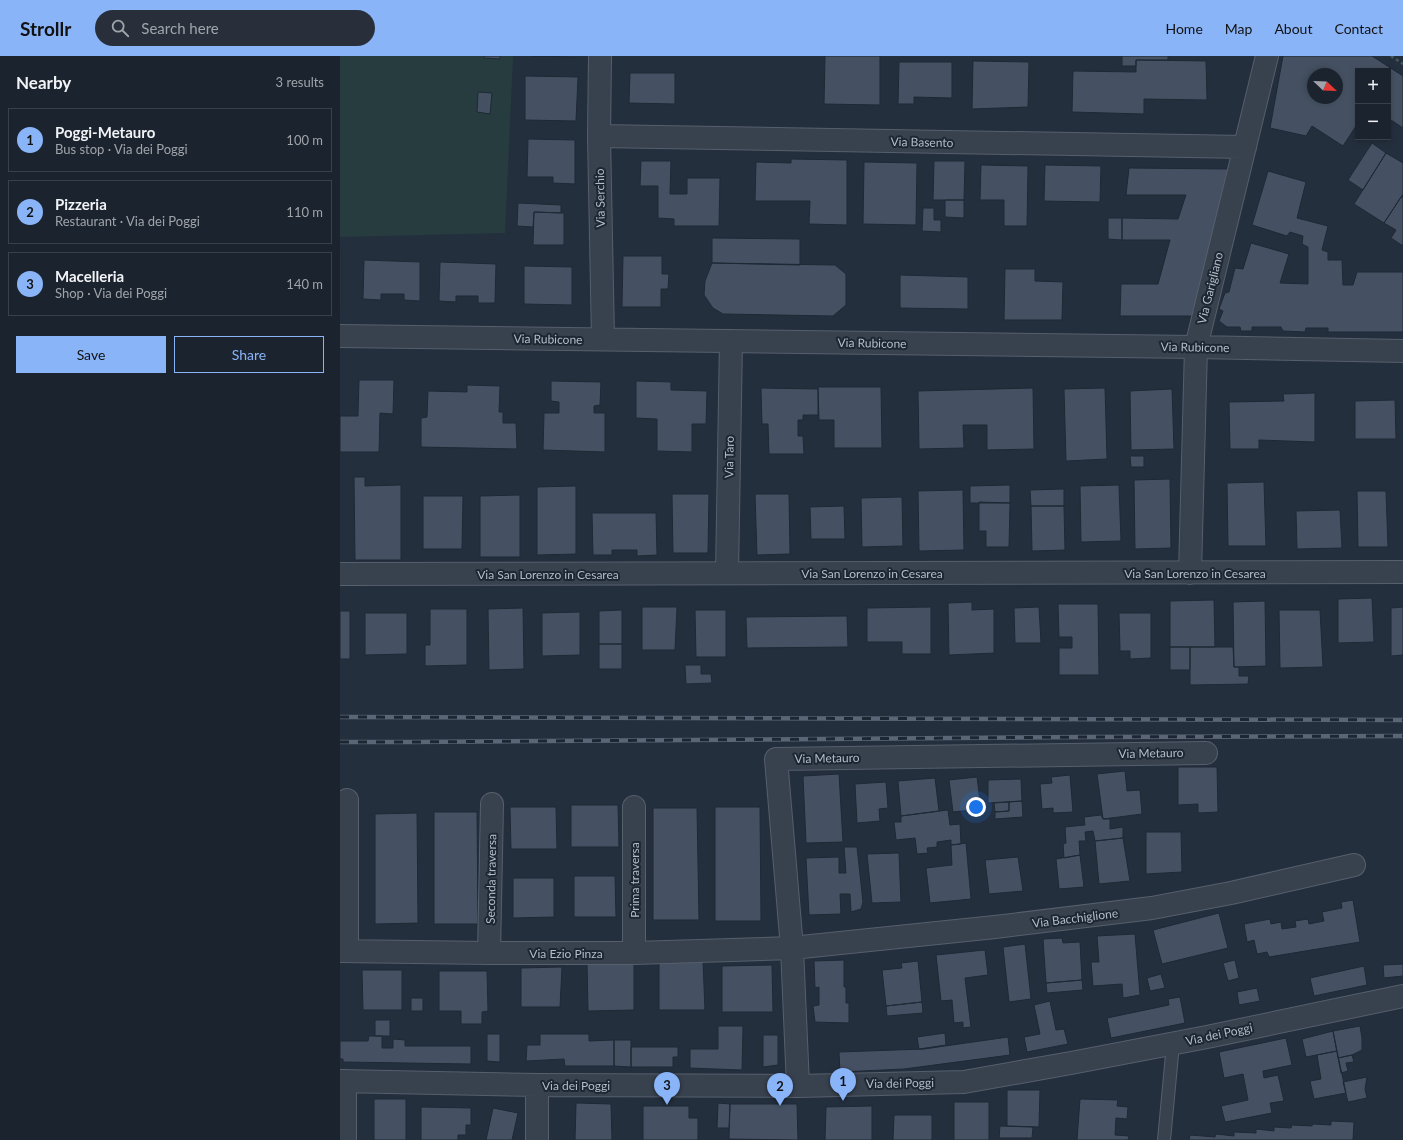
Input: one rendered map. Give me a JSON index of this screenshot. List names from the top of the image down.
{
  "streets": {
    "street": [
      "Via Basento",
      "Via Serchio",
      "Via Garigliano",
      "Via Rubicone",
      "Via Taro",
      "Via San Lorenzo in Cesarea",
      "Via Metauro",
      "Seconda traversa",
      "Prima traversa",
      "Via Bacchiglione",
      "Via Ezio Pinza",
      "Via dei Poggi"
    ]
  },
  "crossings": [
    ["Via Basento", "Via Serchio"],
    ["Via Basento", "Via Garigliano"],
    ["Via Serchio", "Via Rubicone"],
    ["Via Garigliano", "Via Rubicone"],
    ["Via Garigliano", "Via San Lorenzo in Cesarea"],
    ["Via Rubicone", "Via Taro"],
    ["Via Taro", "Via San Lorenzo in Cesarea"],
    ["Via Metauro", "Via Bacchiglione"],
    ["Via Metauro", "Via Ezio Pinza"],
    ["Via Metauro", "Via dei Poggi"],
    ["Seconda traversa", "Via Ezio Pinza"],
    ["Prima traversa", "Via Ezio Pinza"],
    ["Via Bacchiglione", "Via Ezio Pinza"]
  ],
  "north": "bottom right",
  "page": {
    "header": "Strollr",
    "search": "Search here",
    "nav": [
      "Home",
      "Map",
      "About",
      "Contact"
    ],
    "heading": ["Nearby", "3 results"],
    "map_buttons": ["+", "−"],
    "list": [
      {
        "mark": "1",
        "name": "Poggi-Metauro",
        "note": "Bus stop · Via dei Poggi",
        "value": "100 m"
      },
      {
        "mark": "2",
        "name": "Pizzeria",
        "note": "Restaurant · Via dei Poggi",
        "value": "110 m"
      },
      {
        "mark": "3",
        "name": "Macelleria",
        "note": "Shop · Via dei Poggi",
        "value": "140 m"
      }
    ],
    "buttons": ["Save", "Share"],
    "pins": ["1", "3", "2"]
  }
}
